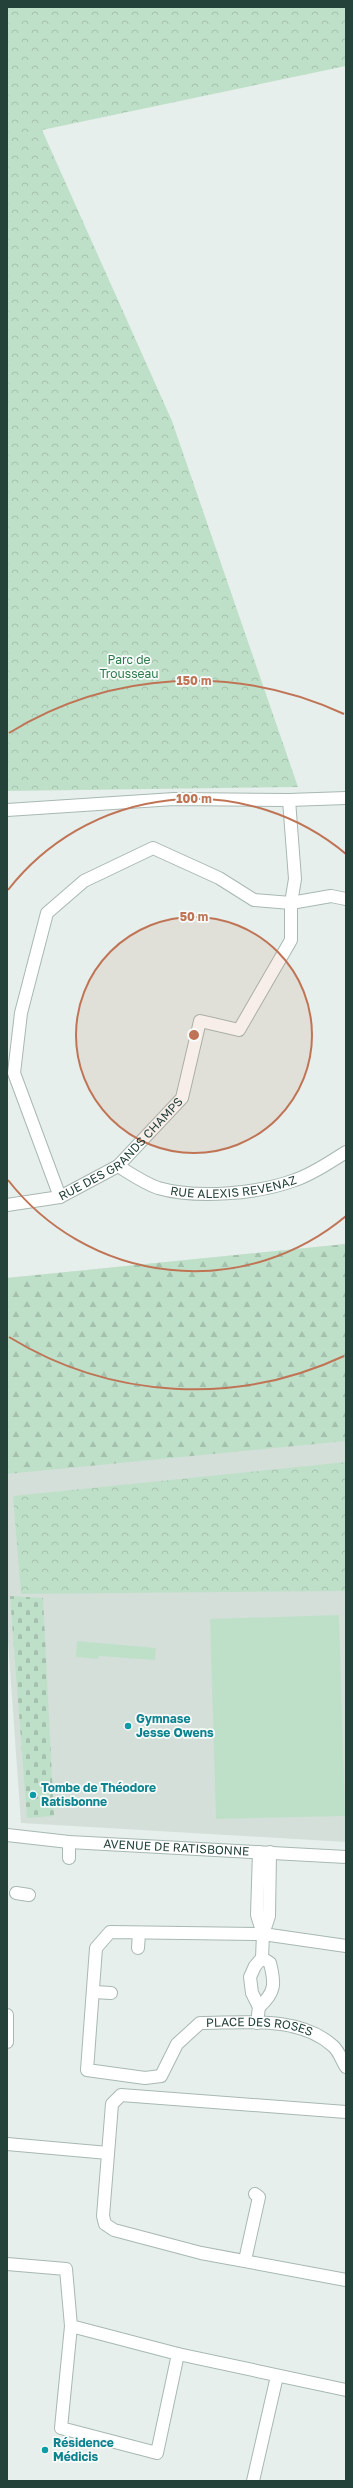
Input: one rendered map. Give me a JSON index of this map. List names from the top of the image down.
{
  "streets": {
    "street": [
      "RUE DES GRANDS CHAMPS",
      "RUE ALEXIS REVENAZ",
      "AVENUE DE RATISBONNE",
      "PLACE DES ROSES"
    ]
  },
  "crossings": [
    ["RUE DES GRANDS CHAMPS", "RUE ALEXIS REVENAZ"]
  ],
  "parks": ["Parc de Trousseau"],
  "places": ["Gymnase Jesse Owens", "Tombe de Théodore Ratisbonne", "Résidence Médicis"],
  "rings": ["150 m", "100 m", "50 m"]
}
